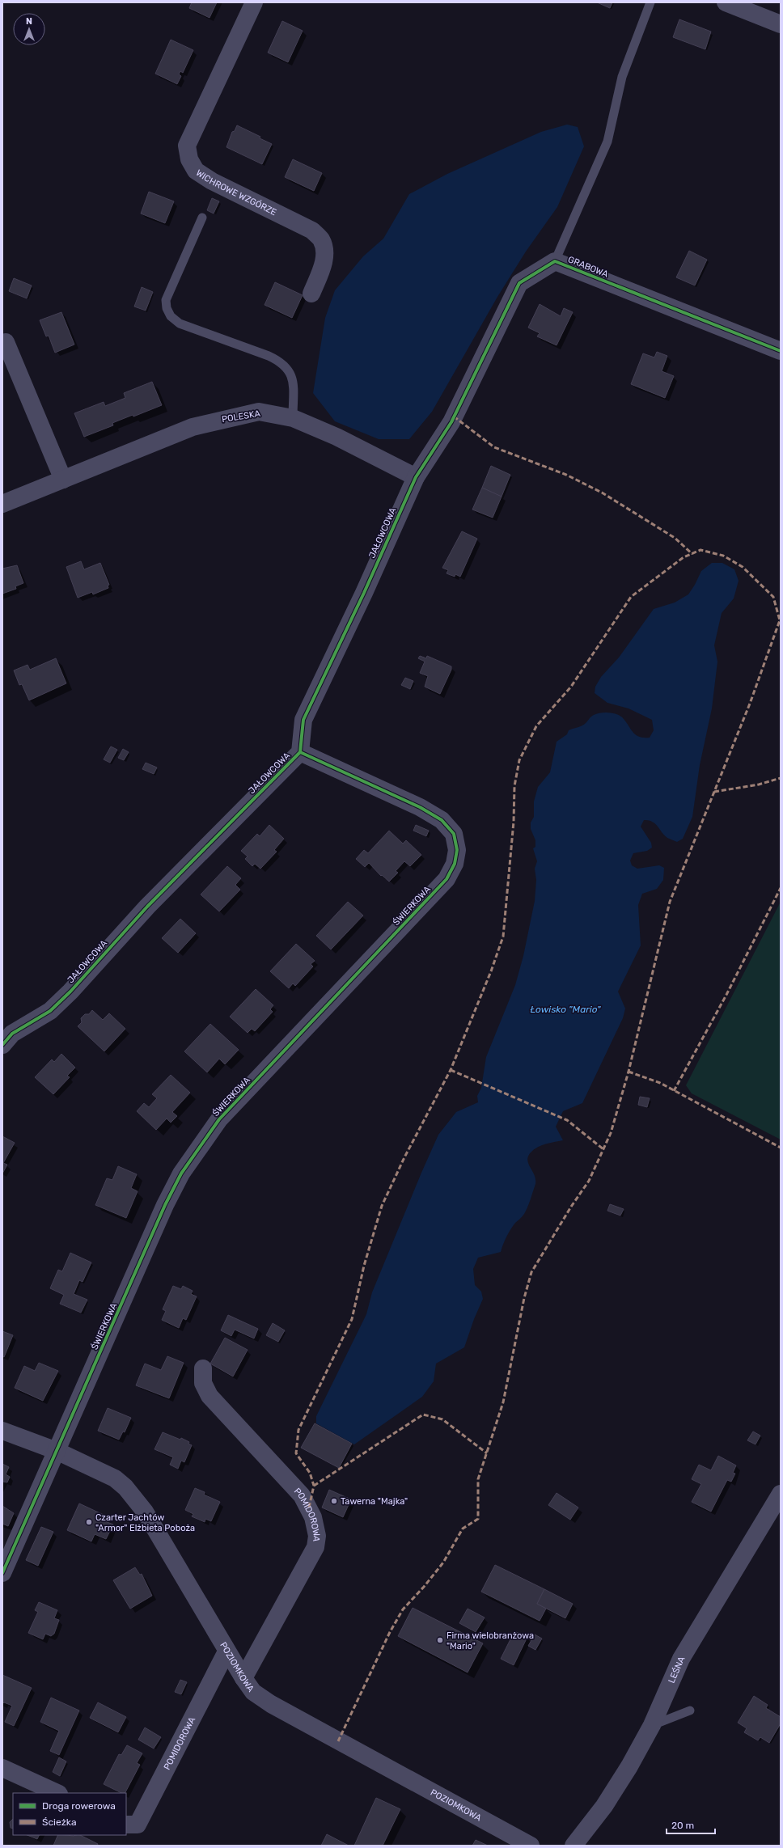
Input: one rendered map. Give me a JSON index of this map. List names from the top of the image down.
{
  "streets": {
    "street": [
      "WICHROWE WZGÓRZE",
      "GRABOWA",
      "POLESKA",
      "JAŁOWCOWA",
      "ŚWIERKOWA",
      "POMIDOROWA",
      "POZIOMKOWA",
      "LEŚNA"
    ]
  },
  "crossings": [
    ["GRABOWA", "JAŁOWCOWA"],
    ["POLESKA", "JAŁOWCOWA"],
    ["JAŁOWCOWA", "ŚWIERKOWA"],
    ["ŚWIERKOWA", "POZIOMKOWA"],
    ["POMIDOROWA", "POZIOMKOWA"]
  ],
  "water": ["Łowisko \"Mario\""],
  "places": ["Tawerna \"Majka\"", "Czarter Jachtów \"Armor\" Elżbieta Poboża", "Firma wielobranżowa \"Mario\""],
  "legend": ["Droga rowerowa", "Ścieżka"],
  "scale_bar": "20 m",
  "north": "top"
}
